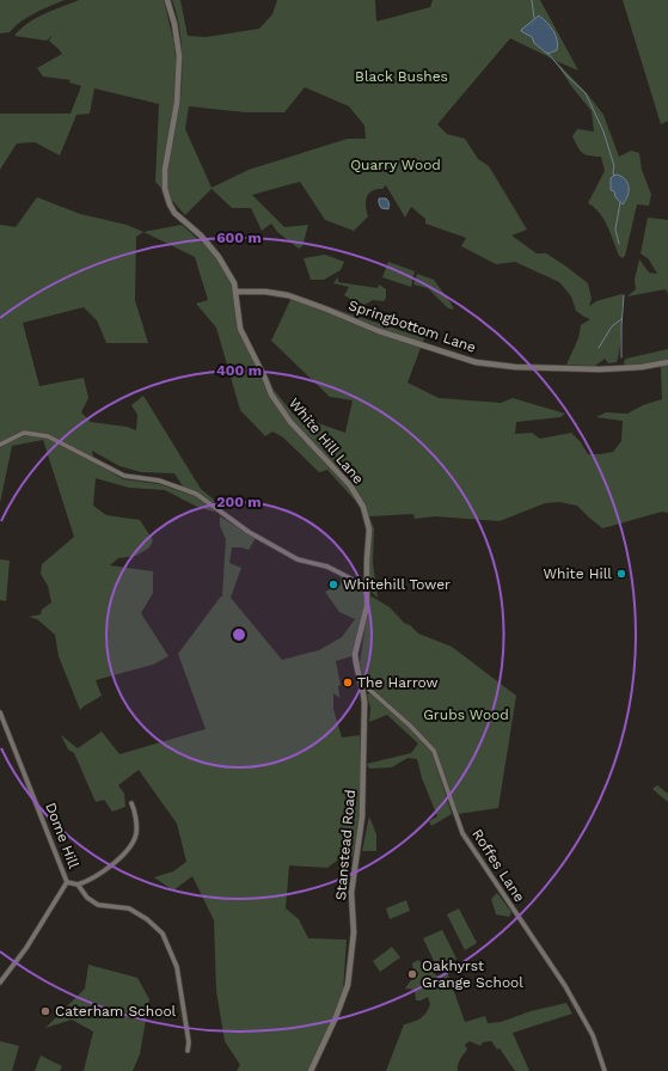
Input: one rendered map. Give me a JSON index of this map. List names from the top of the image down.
{
  "streets": {
    "street": [
      "Springbottom Lane",
      "White Hill Lane",
      "Dome Hill",
      "Stanstead Road",
      "Roffes Lane"
    ]
  },
  "crossings": [
    ["Springbottom Lane", "White Hill Lane"],
    ["White Hill Lane", "Stanstead Road"],
    ["Stanstead Road", "Roffes Lane"]
  ],
  "parks": ["Black Bushes", "Quarry Wood", "Grubs Wood"],
  "places": [
    "White Hill",
    "Whitehill Tower",
    "The Harrow",
    "Oakhyrst Grange School",
    "Caterham School"
  ],
  "rings": ["600 m", "400 m", "200 m"]
}
